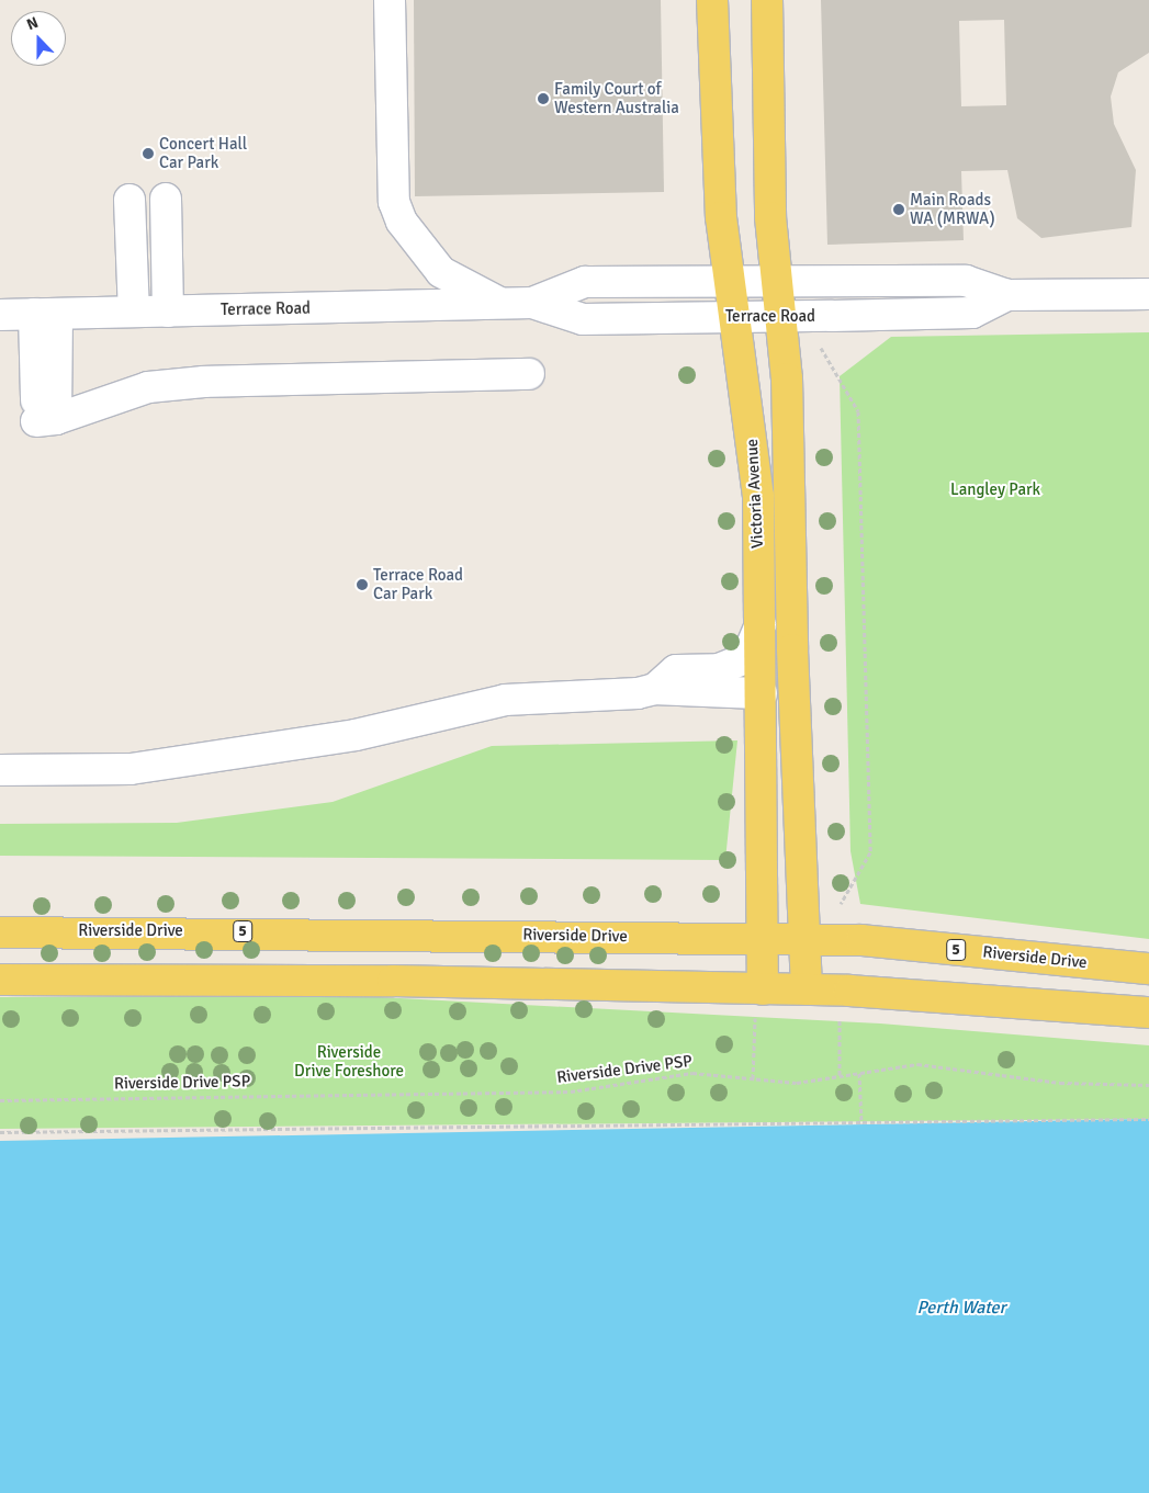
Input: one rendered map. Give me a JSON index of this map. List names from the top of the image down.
{
  "streets": {
    "main road": ["Victoria Avenue", "Riverside Drive", "5"],
    "street": ["Terrace Road"],
    "path": ["Riverside Drive PSP"]
  },
  "crossings": [
    ["Terrace Road", "Victoria Avenue"],
    ["Victoria Avenue", "Riverside Drive"]
  ],
  "water": ["Perth Water"],
  "parks": ["Langley Park", "Riverside Drive Foreshore"],
  "places": [
    "Family Court of Western Australia",
    "Concert Hall Car Park",
    "Main Roads WA (MRWA)",
    "Terrace Road Car Park"
  ],
  "north": "top"
}
